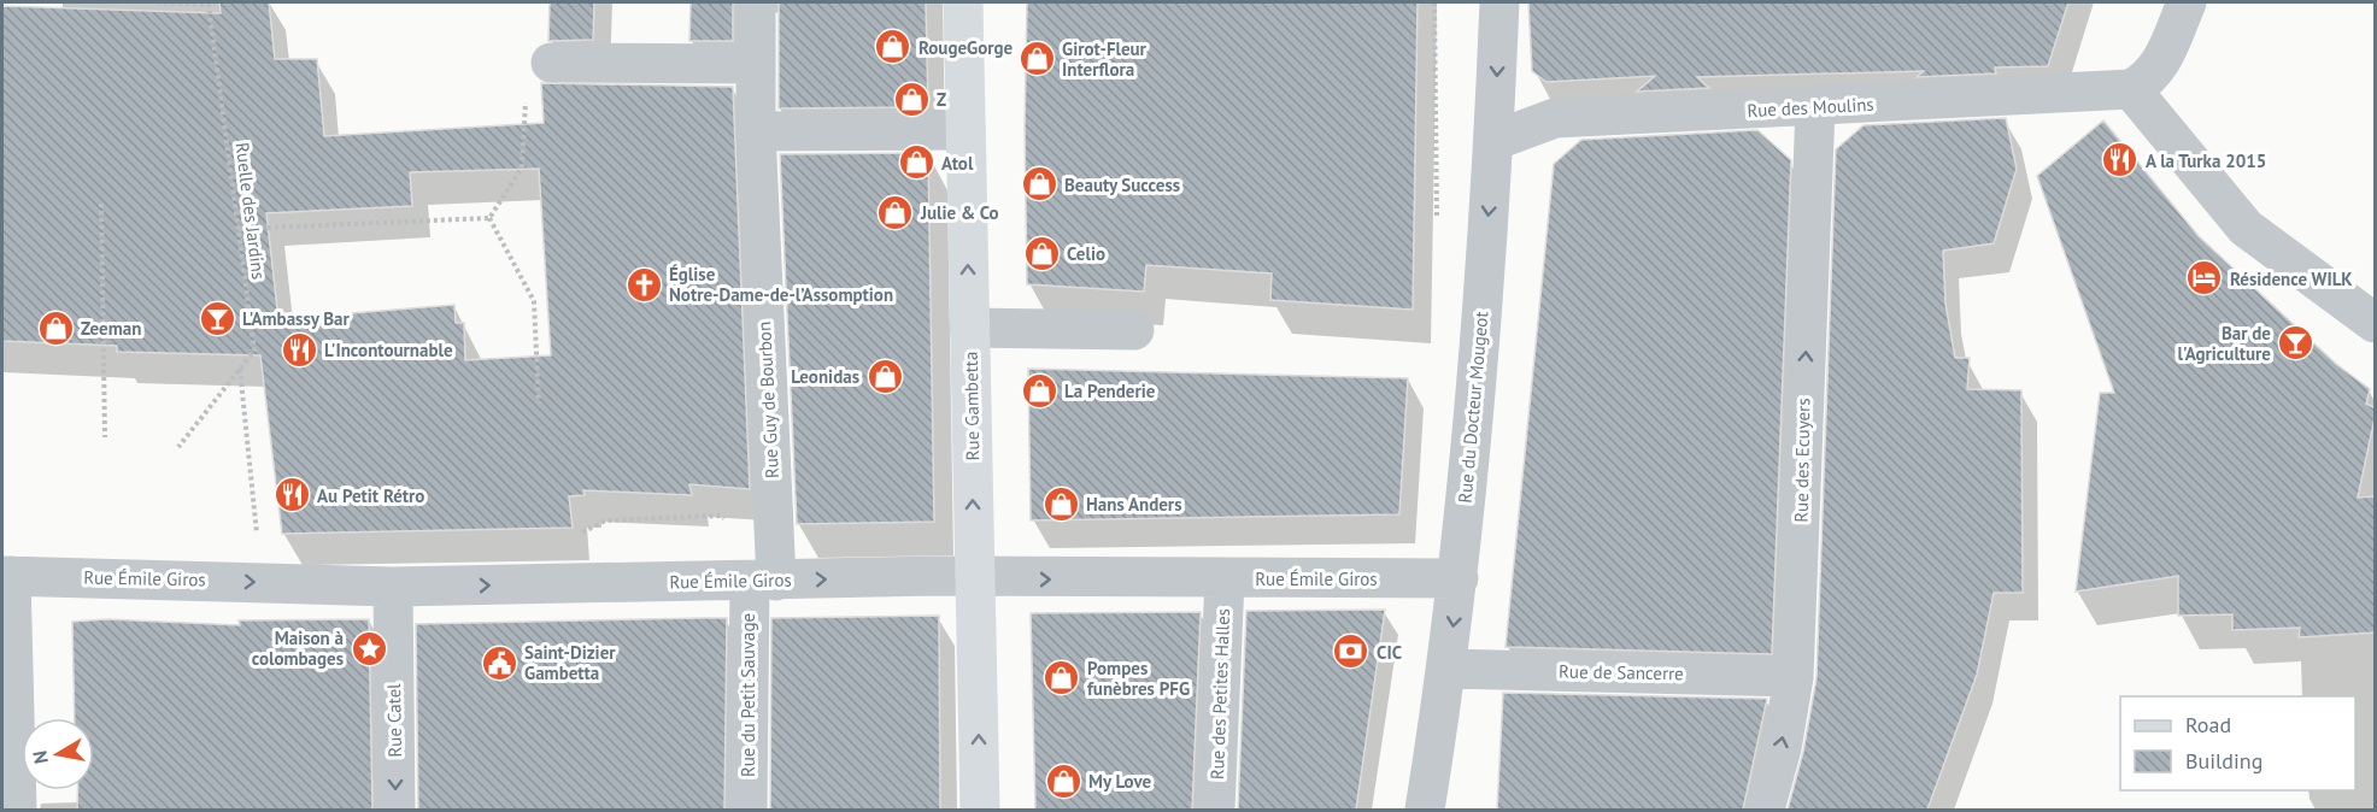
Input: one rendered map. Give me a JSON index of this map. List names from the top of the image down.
{
  "streets": {
    "main road": ["Rue Gambetta"],
    "street": [
      "Rue des Moulins",
      "Rue Guy de Bourbon",
      "Rue du Docteur Mougeot",
      "Rue des Ecuyers",
      "Rue Émile Giros",
      "Rue de Sancerre",
      "Rue des Petites Halles",
      "Rue du Petit Sauvage",
      "Rue Catel"
    ],
    "path": ["Ruelle des Jardins"]
  },
  "crossings": [
    ["Rue des Moulins", "Rue du Docteur Mougeot"],
    ["Rue des Moulins", "Rue des Ecuyers"],
    ["Rue Guy de Bourbon", "Rue Émile Giros"],
    ["Rue Guy de Bourbon", "Rue du Petit Sauvage"],
    ["Rue Gambetta", "Rue Émile Giros"],
    ["Rue du Docteur Mougeot", "Rue Émile Giros"],
    ["Rue du Docteur Mougeot", "Rue de Sancerre"],
    ["Rue des Ecuyers", "Rue de Sancerre"],
    ["Rue Émile Giros", "Rue des Petites Halles"],
    ["Rue Émile Giros", "Rue du Petit Sauvage"],
    ["Rue Émile Giros", "Rue Catel"]
  ],
  "one_way": [
    "Rue Gambetta",
    "Rue du Docteur Mougeot",
    "Rue des Ecuyers",
    "Rue Émile Giros",
    "Rue Catel"
  ],
  "places": {
    "shop": [
      "RougeGorge",
      "Girot-Fleur Interflora",
      "Z",
      "Atol",
      "Beauty Success",
      "Julie & Co",
      "Celio",
      "Zeeman",
      "Leonidas",
      "La Penderie",
      "Hans Anders",
      "Pompes funèbres PFG",
      "My Love"
    ],
    "restaurant": ["A la Turka 2015", "L'Incontournable", "Au Petit Rétro"],
    "hotel": ["Résidence WILK"],
    "church": ["Église Notre-Dame-de-l’Assomption"],
    "bar": ["L'Ambassy Bar", "Bar de l'Agriculture"],
    "place": ["Maison à colombages"],
    "bank": ["CIC"],
    "public building": ["Saint-Dizier Gambetta"]
  },
  "legend": ["Road", "Building"],
  "north": "left"
}
